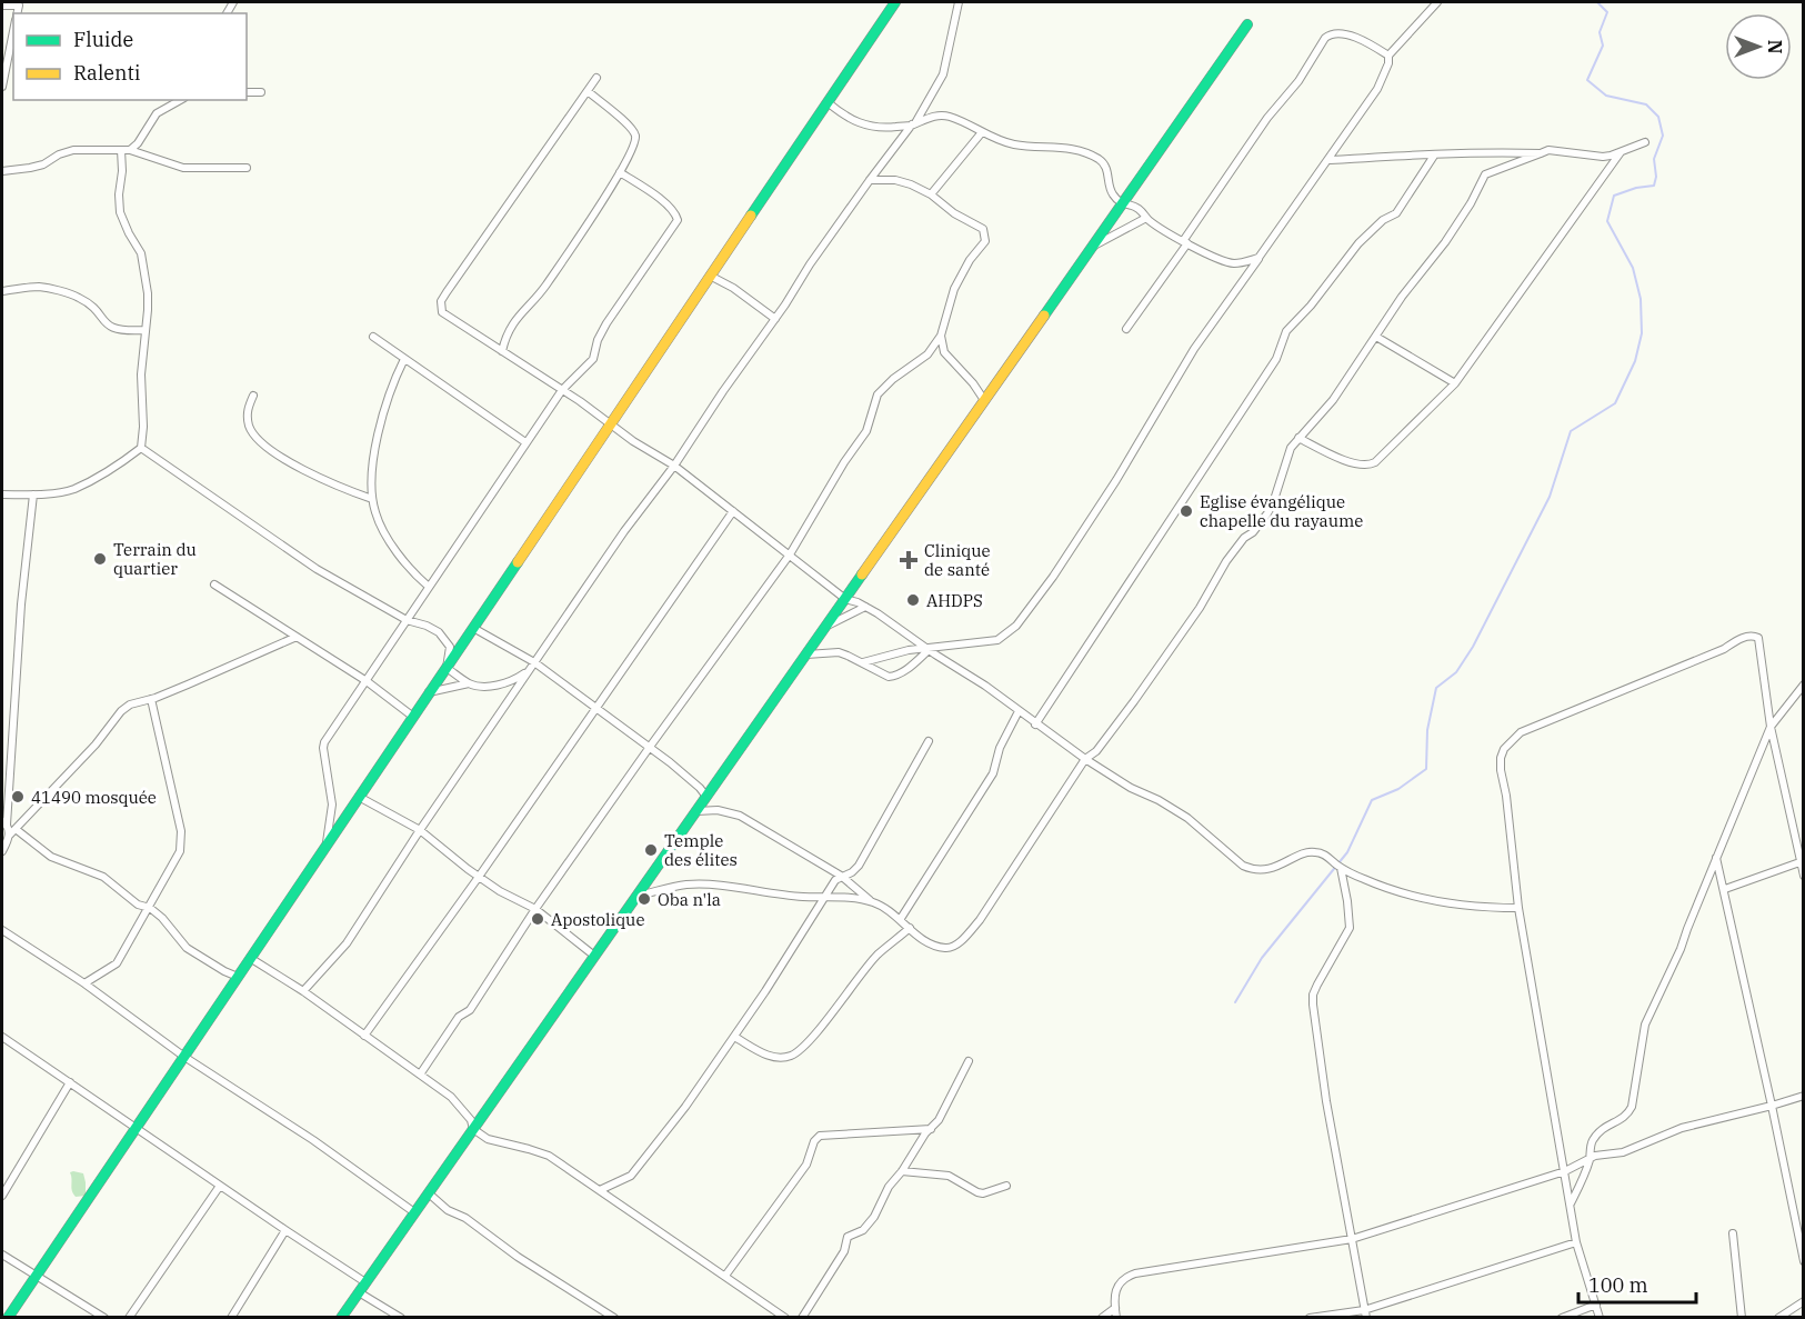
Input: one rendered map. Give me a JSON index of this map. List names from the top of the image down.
{
  "places": {
    "other": [
      "Eglise évangélique chapelle du rayaume",
      "Terrain du quartier",
      "AHDPS",
      "41490 mosquée",
      "Temple des élites",
      "Oba n'la",
      "Apostolique"
    ],
    "health": ["Clinique de santé"]
  },
  "legend": ["Fluide", "Ralenti"],
  "scale_bar": "100 m",
  "north": "right"
}
